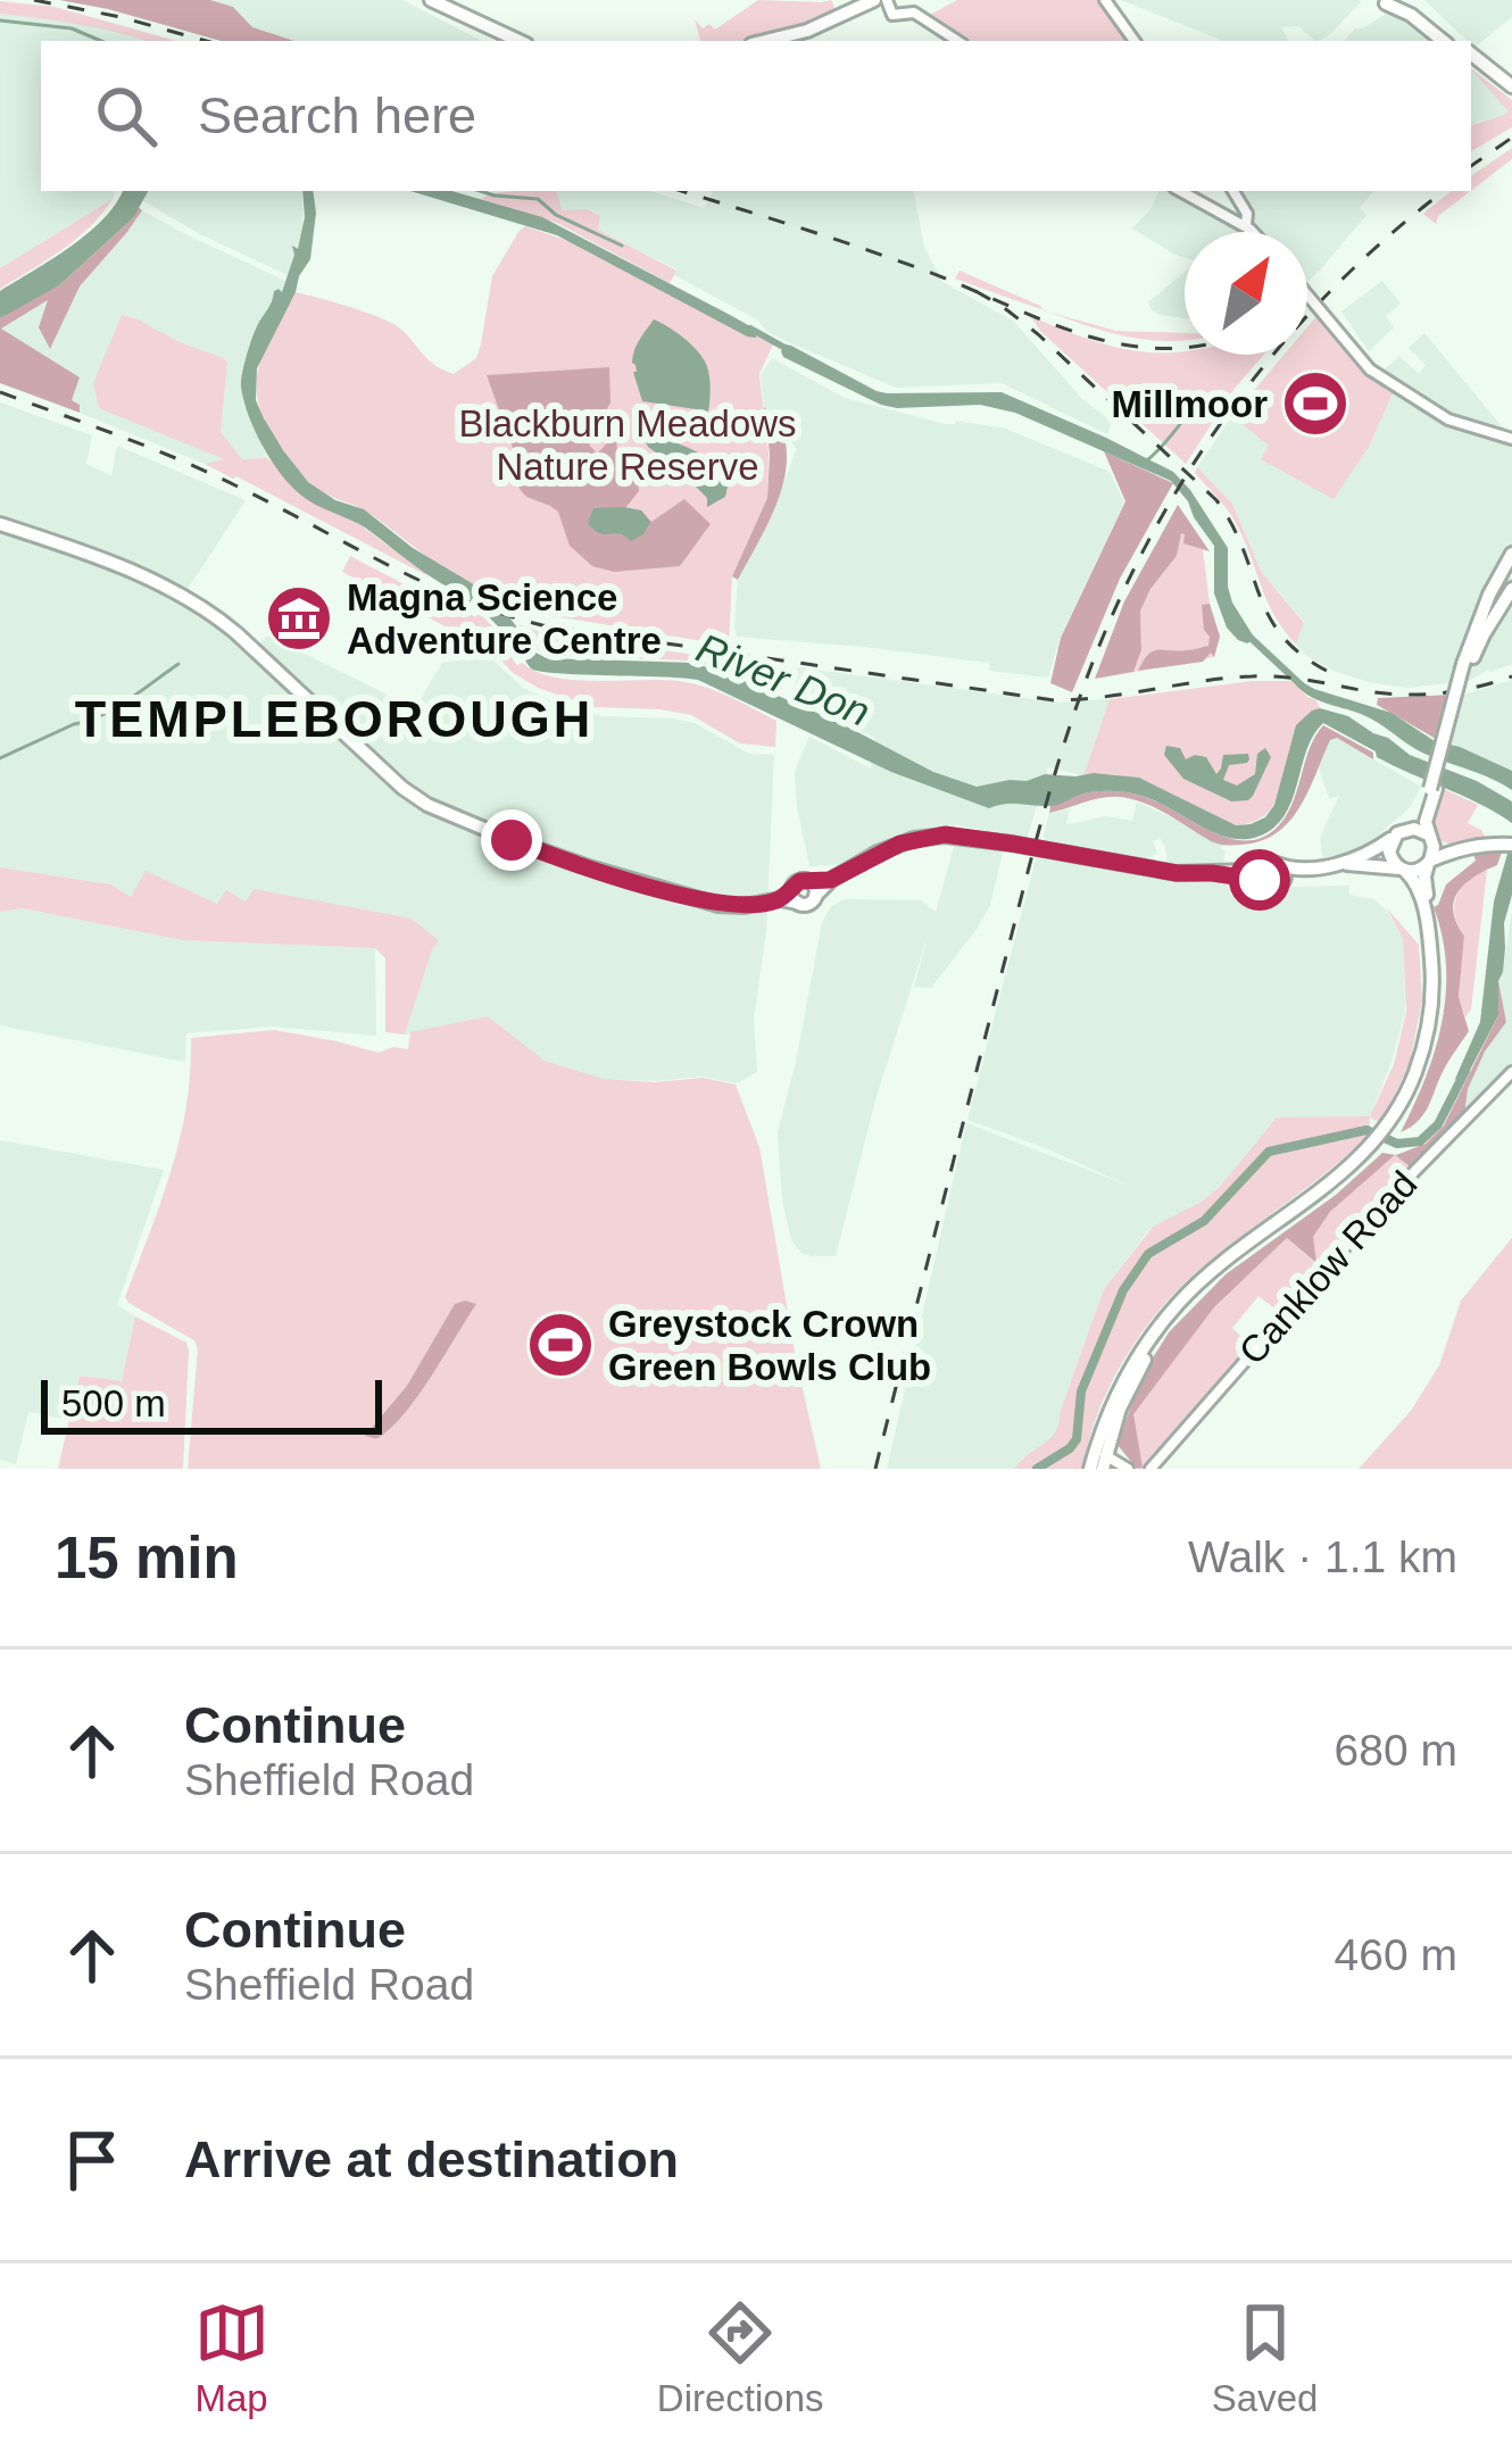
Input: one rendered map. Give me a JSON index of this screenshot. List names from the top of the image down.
{
  "streets": {
    "street": ["Canklow Road"]
  },
  "districts": ["TEMPLEBOROUGH"],
  "water": ["River Don"],
  "parks": ["Blackburn Meadows Nature Reserve"],
  "places": {
    "sports": ["Millmoor", "Greystock Crown Green Bowls Club"],
    "museum": ["Magna Science Adventure Centre"]
  },
  "scale_bar": "500 m",
  "north": "top right",
  "page": {
    "search": "Search here",
    "scale": "500 m",
    "heading": ["15 min", "Walk · 1.1 km"],
    "list": [
      ["Continue", "Sheffield Road", "680 m"],
      ["Continue", "Sheffield Road", "460 m"],
      "Arrive at destination"
    ],
    "nav": ["Map", "Directions", "Saved"]
  }
}
